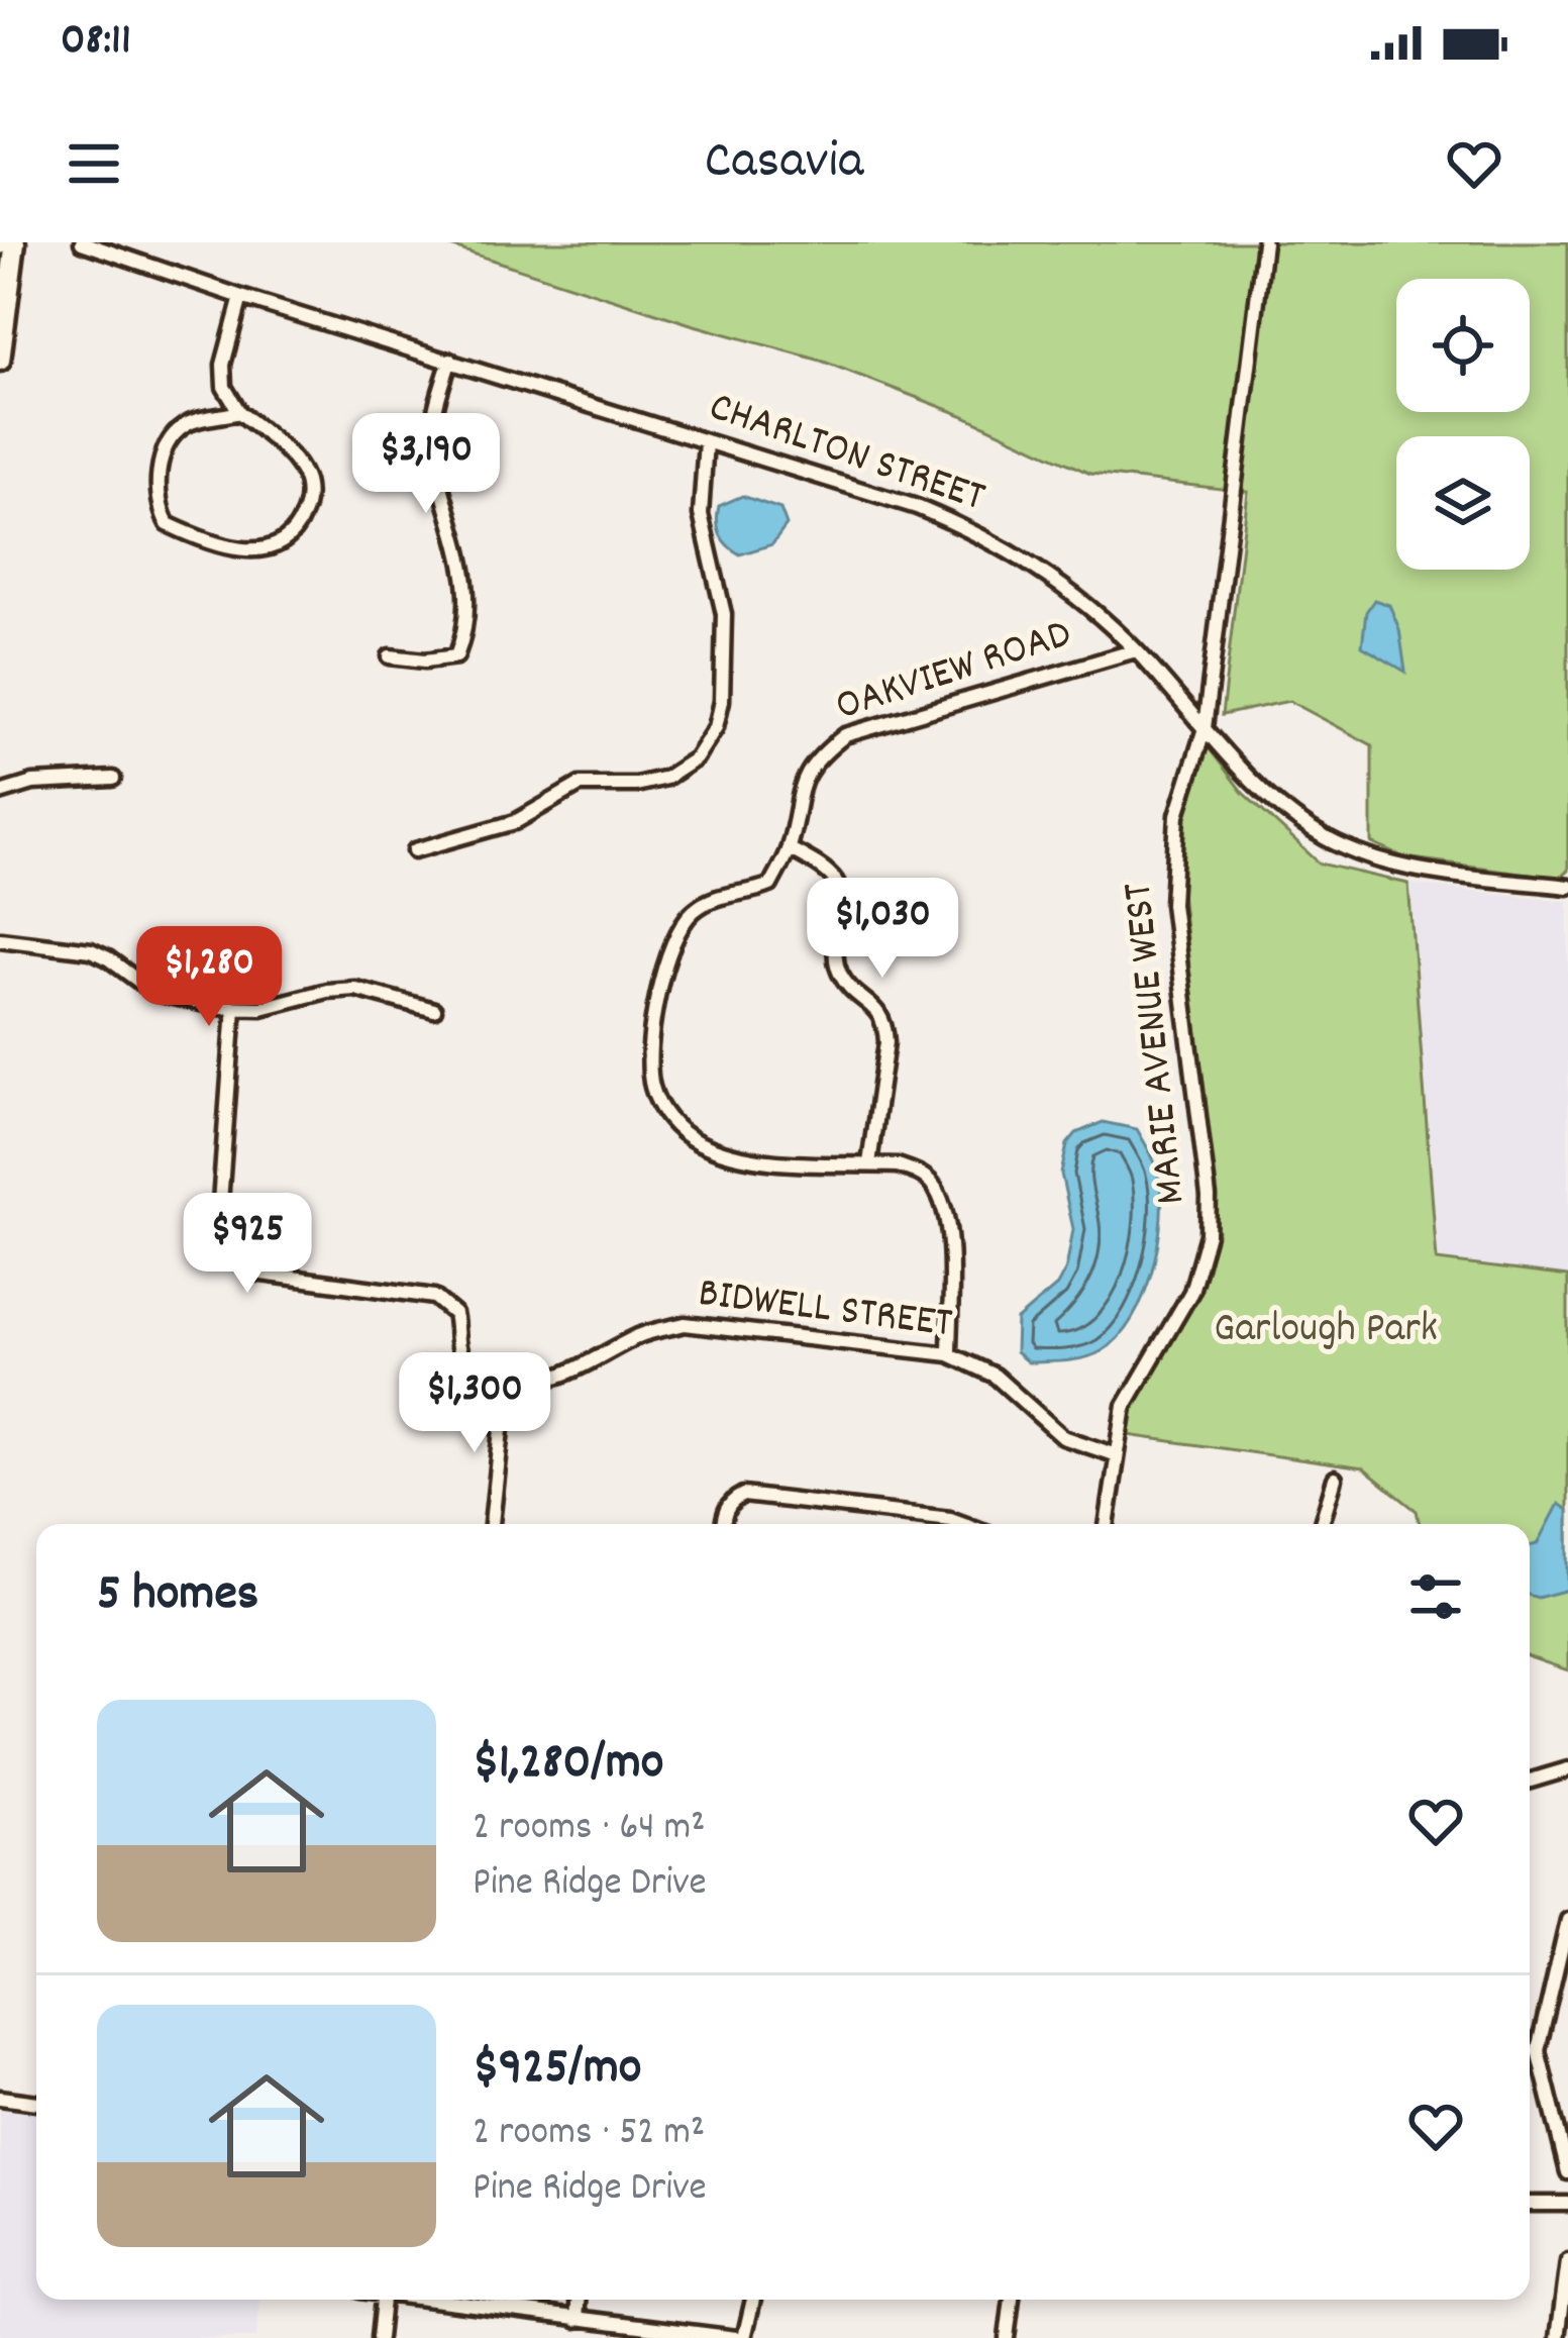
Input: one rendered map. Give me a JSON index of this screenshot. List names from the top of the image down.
{
  "streets": {
    "street": [
      "CHARLTON STREET",
      "OAKVIEW ROAD",
      "MARIE AVENUE WEST",
      "BIDWELL STREET"
    ]
  },
  "crossings": [
    ["CHARLTON STREET", "OAKVIEW ROAD"],
    ["CHARLTON STREET", "MARIE AVENUE WEST"],
    ["MARIE AVENUE WEST", "BIDWELL STREET"]
  ],
  "parks": ["Garlough Park"],
  "page": {
    "status": "08:11",
    "header": "Casavia",
    "price": [
      "$3,190",
      "$1,030",
      "$1,280",
      "$925",
      "$1,300"
    ],
    "heading": "5 homes",
    "list": [
      {
        "name": "$1,280/mo",
        "note": "2 rooms · 64 m² · Pine Ridge Drive"
      },
      {
        "name": "$925/mo",
        "note": "2 rooms · 52 m² · Pine Ridge Drive"
      }
    ]
  }
}
